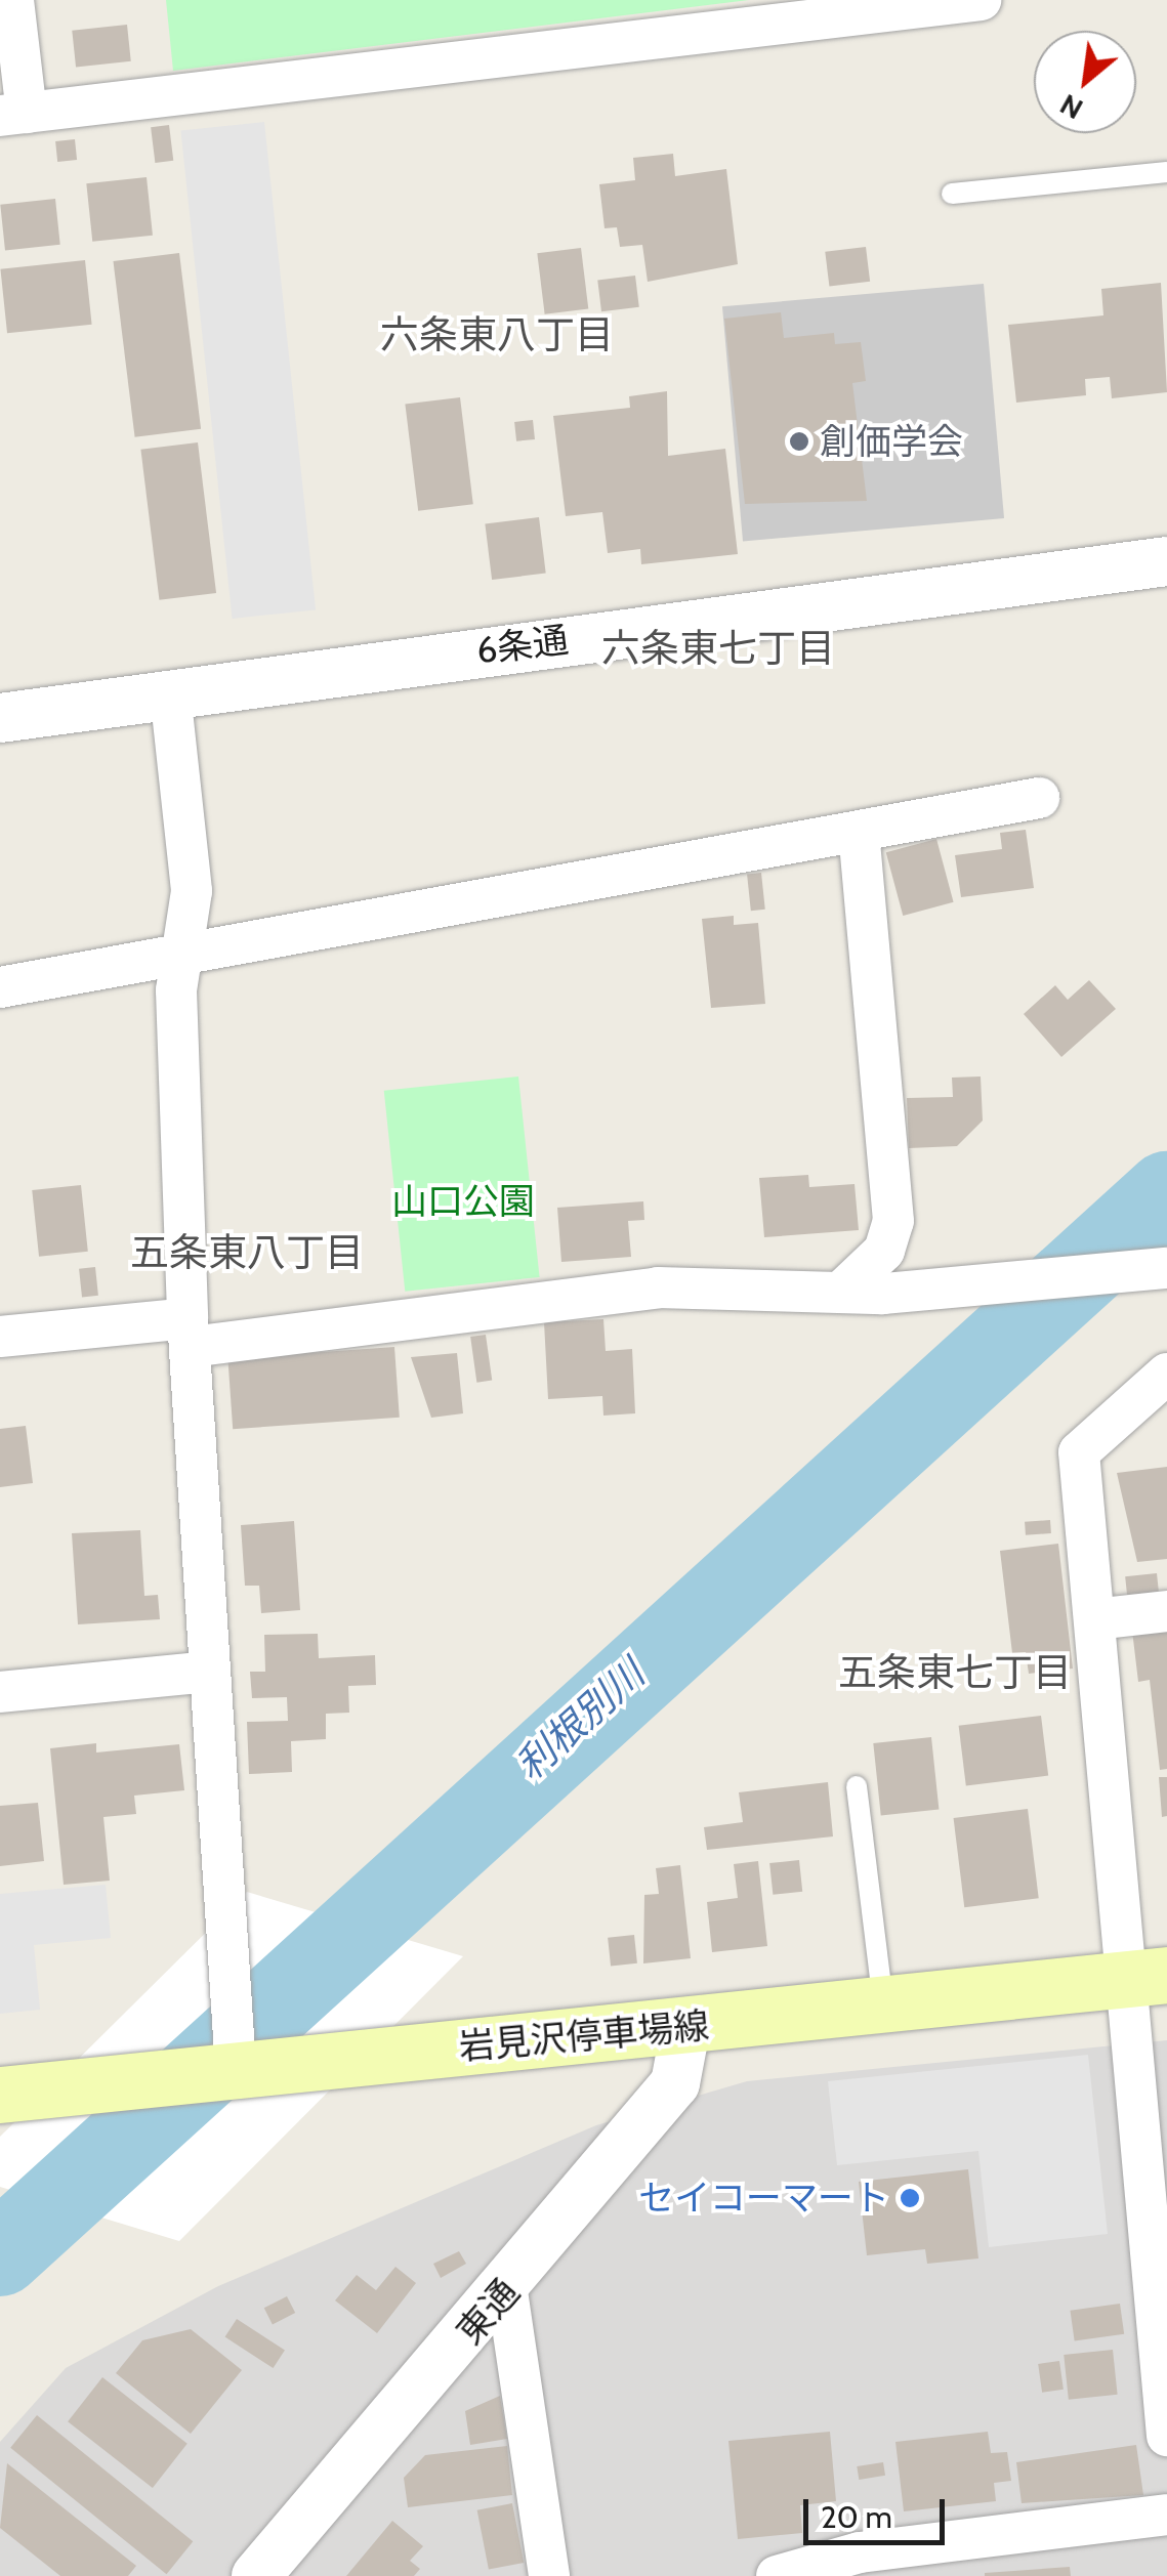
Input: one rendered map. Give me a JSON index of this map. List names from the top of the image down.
{
  "streets": {
    "main road": ["岩見沢停車場線"],
    "street": ["6条通", "東通"]
  },
  "crossings": [
    ["岩見沢停車場線", "東通"]
  ],
  "districts": [
    "六条東八丁目",
    "六条東七丁目",
    "五条東八丁目",
    "五条東七丁目"
  ],
  "water": ["利根別川"],
  "parks": ["山口公園"],
  "places": ["創価学会", "セイコーマート"],
  "scale_bar": "20 m",
  "north": "bottom left"
}
